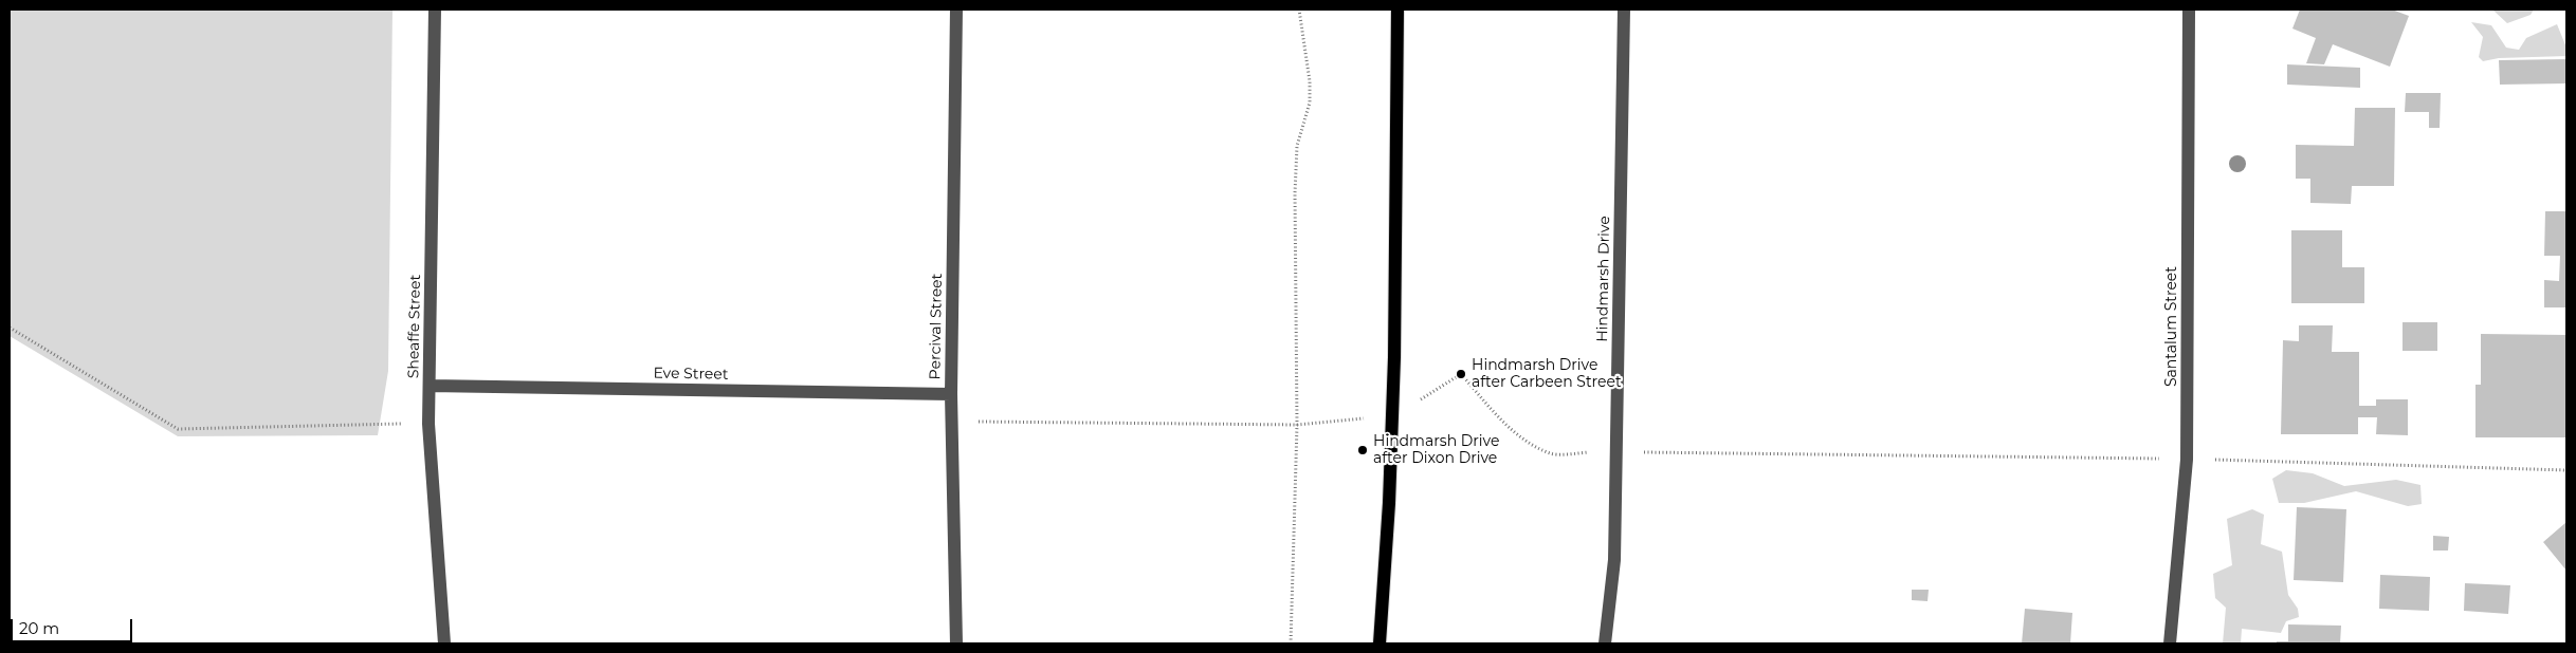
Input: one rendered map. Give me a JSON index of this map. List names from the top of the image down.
{
  "streets": {
    "street": [
      "Hindmarsh Drive",
      "Sheaffe Street",
      "Percival Street",
      "Santalum Street",
      "Eve Street"
    ]
  },
  "crossings": [
    ["Sheaffe Street", "Eve Street"],
    ["Percival Street", "Eve Street"]
  ],
  "places": ["Hindmarsh Drive after Carbeen Street", "Hindmarsh Drive after Dixon Drive"],
  "scale_bar": "20 m"
}
